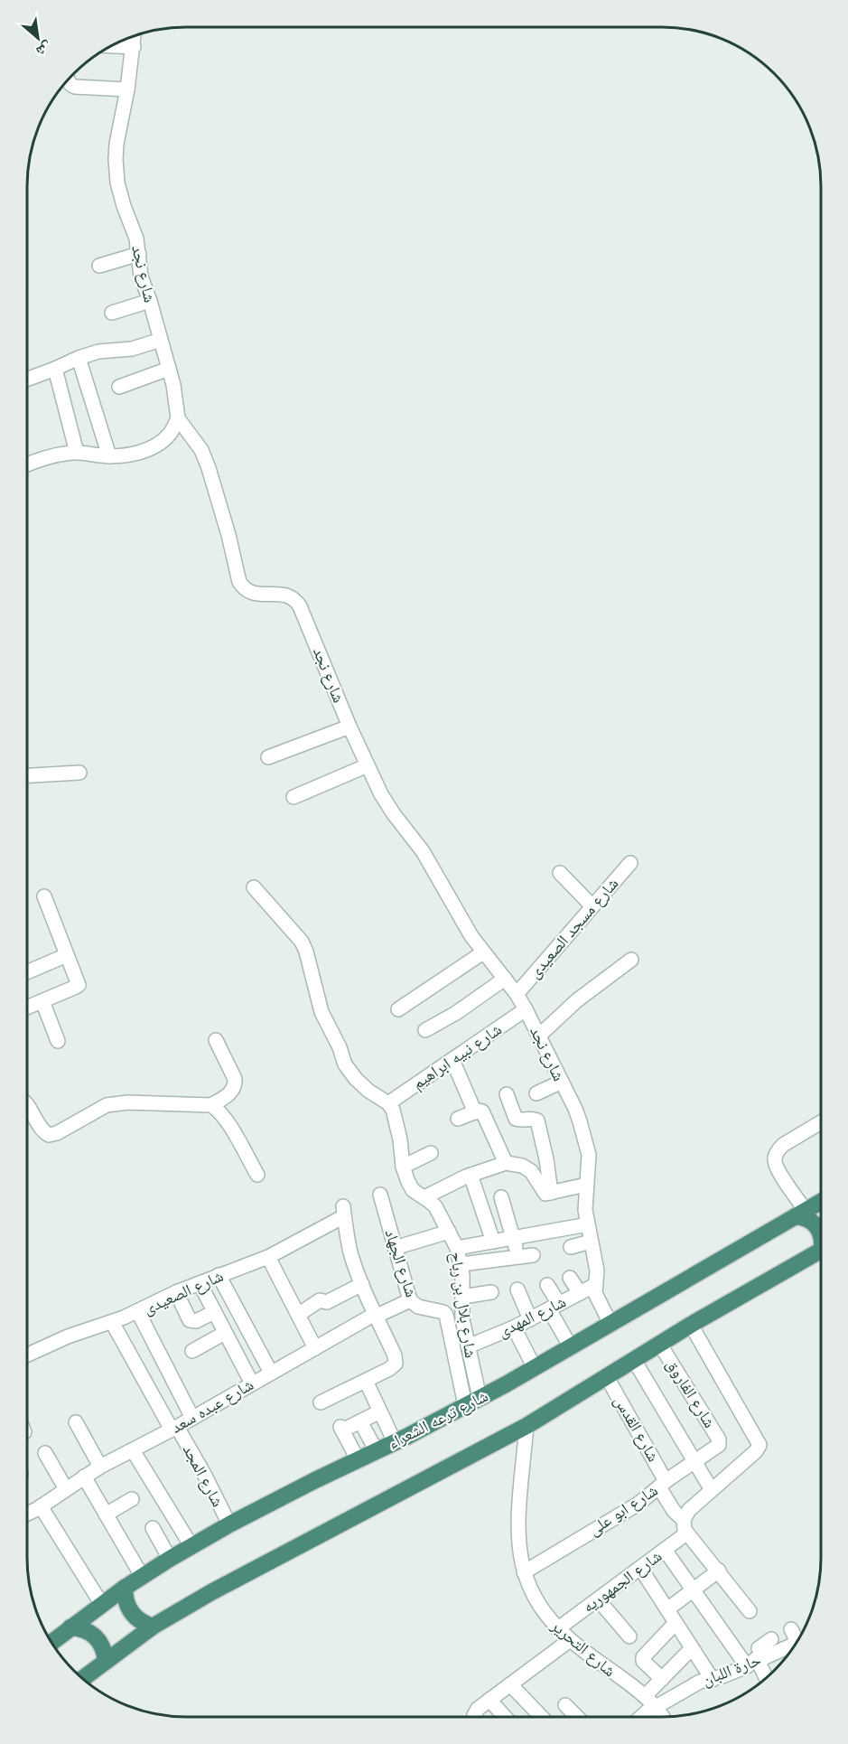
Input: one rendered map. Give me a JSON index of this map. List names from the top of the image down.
{
  "streets": {
    "highway": ["شارع ترعه الشعراء"],
    "street": [
      "شارع نجد",
      "شارع مسجد الصعيدى",
      "شارع نبيه ابراهيم",
      "شارع الجهاد",
      "شارع الصعيدى",
      "شارع بلال بن رباح",
      "شارع المهدى",
      "شارع الفاروق",
      "شارع عبده سعد",
      "شارع القدس",
      "شارع المجد",
      "شارع ابو على",
      "شارع الجمهوريه",
      "شارع التحرير",
      "حارة اللبان"
    ]
  },
  "crossings": [
    ["شارع نجد", "شارع مسجد الصعيدى"],
    ["شارع نجد", "شارع نبيه ابراهيم"],
    ["شارع نجد", "شارع المهدى"],
    ["شارع نجد", "شارع ترعه الشعراء"],
    ["شارع نبيه ابراهيم", "شارع بلال بن رباح"],
    ["شارع الجهاد", "شارع بلال بن رباح"],
    ["شارع الجهاد", "شارع عبده سعد"],
    ["شارع الجهاد", "شارع ترعه الشعراء"],
    ["شارع الصعيدى", "شارع المجد"],
    ["شارع بلال بن رباح", "شارع المهدى"],
    ["شارع بلال بن رباح", "شارع ترعه الشعراء"],
    ["شارع الفاروق", "شارع ابو على"],
    ["شارع عبده سعد", "شارع المجد"],
    ["شارع ترعه الشعراء", "شارع المجد"],
    ["شارع القدس", "شارع ابو على"],
    ["شارع القدس", "شارع الجمهوريه"],
    ["شارع ابو على", "شارع التحرير"],
    ["شارع الجمهوريه", "شارع التحرير"],
    ["شارع التحرير", "حارة اللبان"]
  ],
  "north": "bottom right"
}
